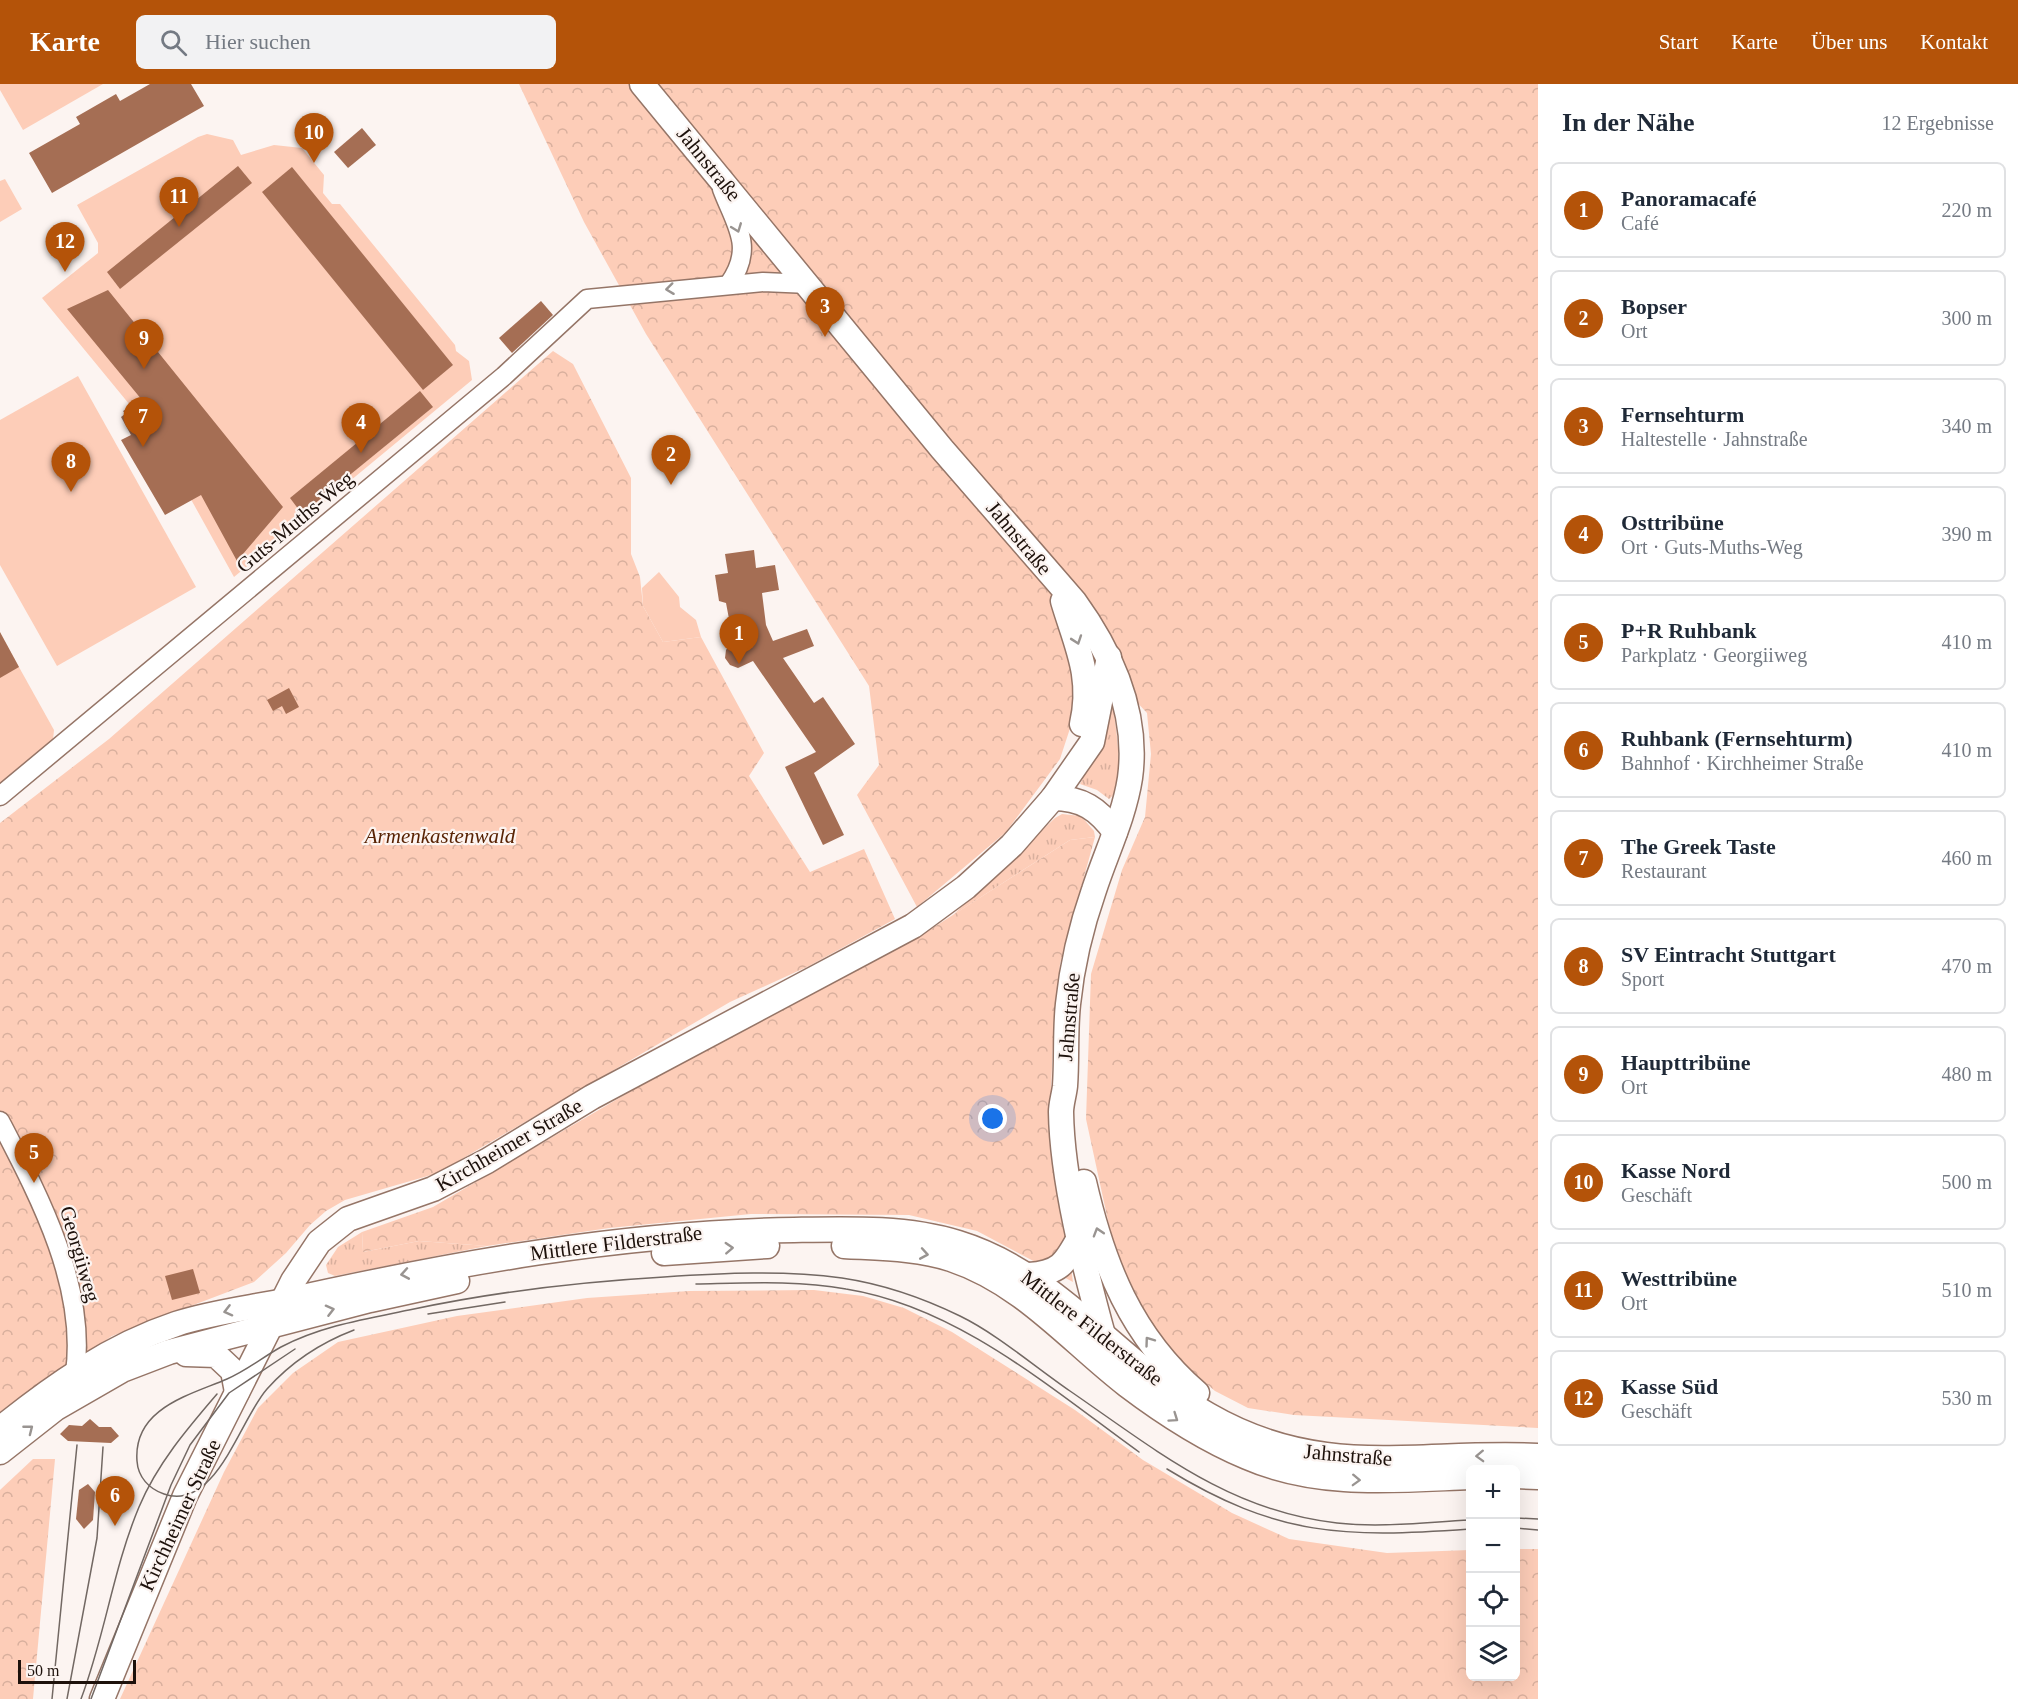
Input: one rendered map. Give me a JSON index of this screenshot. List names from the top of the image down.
{
  "streets": {
    "main road": ["Jahnstraße", "Kirchheimer Straße", "Mittlere Filderstraße"],
    "street": ["Guts-Muths-Weg", "Georgiiweg"]
  },
  "crossings": [
    ["Jahnstraße", "Guts-Muths-Weg"],
    ["Jahnstraße", "Kirchheimer Straße"],
    ["Jahnstraße", "Mittlere Filderstraße"],
    ["Kirchheimer Straße", "Mittlere Filderstraße"],
    ["Mittlere Filderstraße", "Georgiiweg"]
  ],
  "one_way": ["Guts-Muths-Weg"],
  "parks": ["Armenkastenwald"],
  "scale_bar": "50 m",
  "page": {
    "header": "Karte",
    "search": "Hier suchen",
    "nav": [
      "Start",
      "Karte",
      "Über uns",
      "Kontakt"
    ],
    "heading": ["In der Nähe", "12 Ergebnisse"],
    "pins": [
      "10",
      "11",
      "12",
      "3",
      "9",
      "7",
      "4",
      "2",
      "8",
      "1",
      "5",
      "6"
    ],
    "list": [
      {
        "mark": "1",
        "name": "Panoramacafé",
        "note": "Café",
        "value": "220 m"
      },
      {
        "mark": "2",
        "name": "Bopser",
        "note": "Ort",
        "value": "300 m"
      },
      {
        "mark": "3",
        "name": "Fernsehturm",
        "note": "Haltestelle · Jahnstraße",
        "value": "340 m"
      },
      {
        "mark": "4",
        "name": "Osttribüne",
        "note": "Ort · Guts-Muths-Weg",
        "value": "390 m"
      },
      {
        "mark": "5",
        "name": "P+R Ruhbank",
        "note": "Parkplatz · Georgiiweg",
        "value": "410 m"
      },
      {
        "mark": "6",
        "name": "Ruhbank (Fernsehturm)",
        "note": "Bahnhof · Kirchheimer Straße",
        "value": "410 m"
      },
      {
        "mark": "7",
        "name": "The Greek Taste",
        "note": "Restaurant",
        "value": "460 m"
      },
      {
        "mark": "8",
        "name": "SV Eintracht Stuttgart",
        "note": "Sport",
        "value": "470 m"
      },
      {
        "mark": "9",
        "name": "Haupttribüne",
        "note": "Ort",
        "value": "480 m"
      },
      {
        "mark": "10",
        "name": "Kasse Nord",
        "note": "Geschäft",
        "value": "500 m"
      },
      {
        "mark": "11",
        "name": "Westtribüne",
        "note": "Ort",
        "value": "510 m"
      },
      {
        "mark": "12",
        "name": "Kasse Süd",
        "note": "Geschäft",
        "value": "530 m"
      }
    ],
    "map_buttons": ["+", "−"],
    "scale": "50 m"
  }
}
